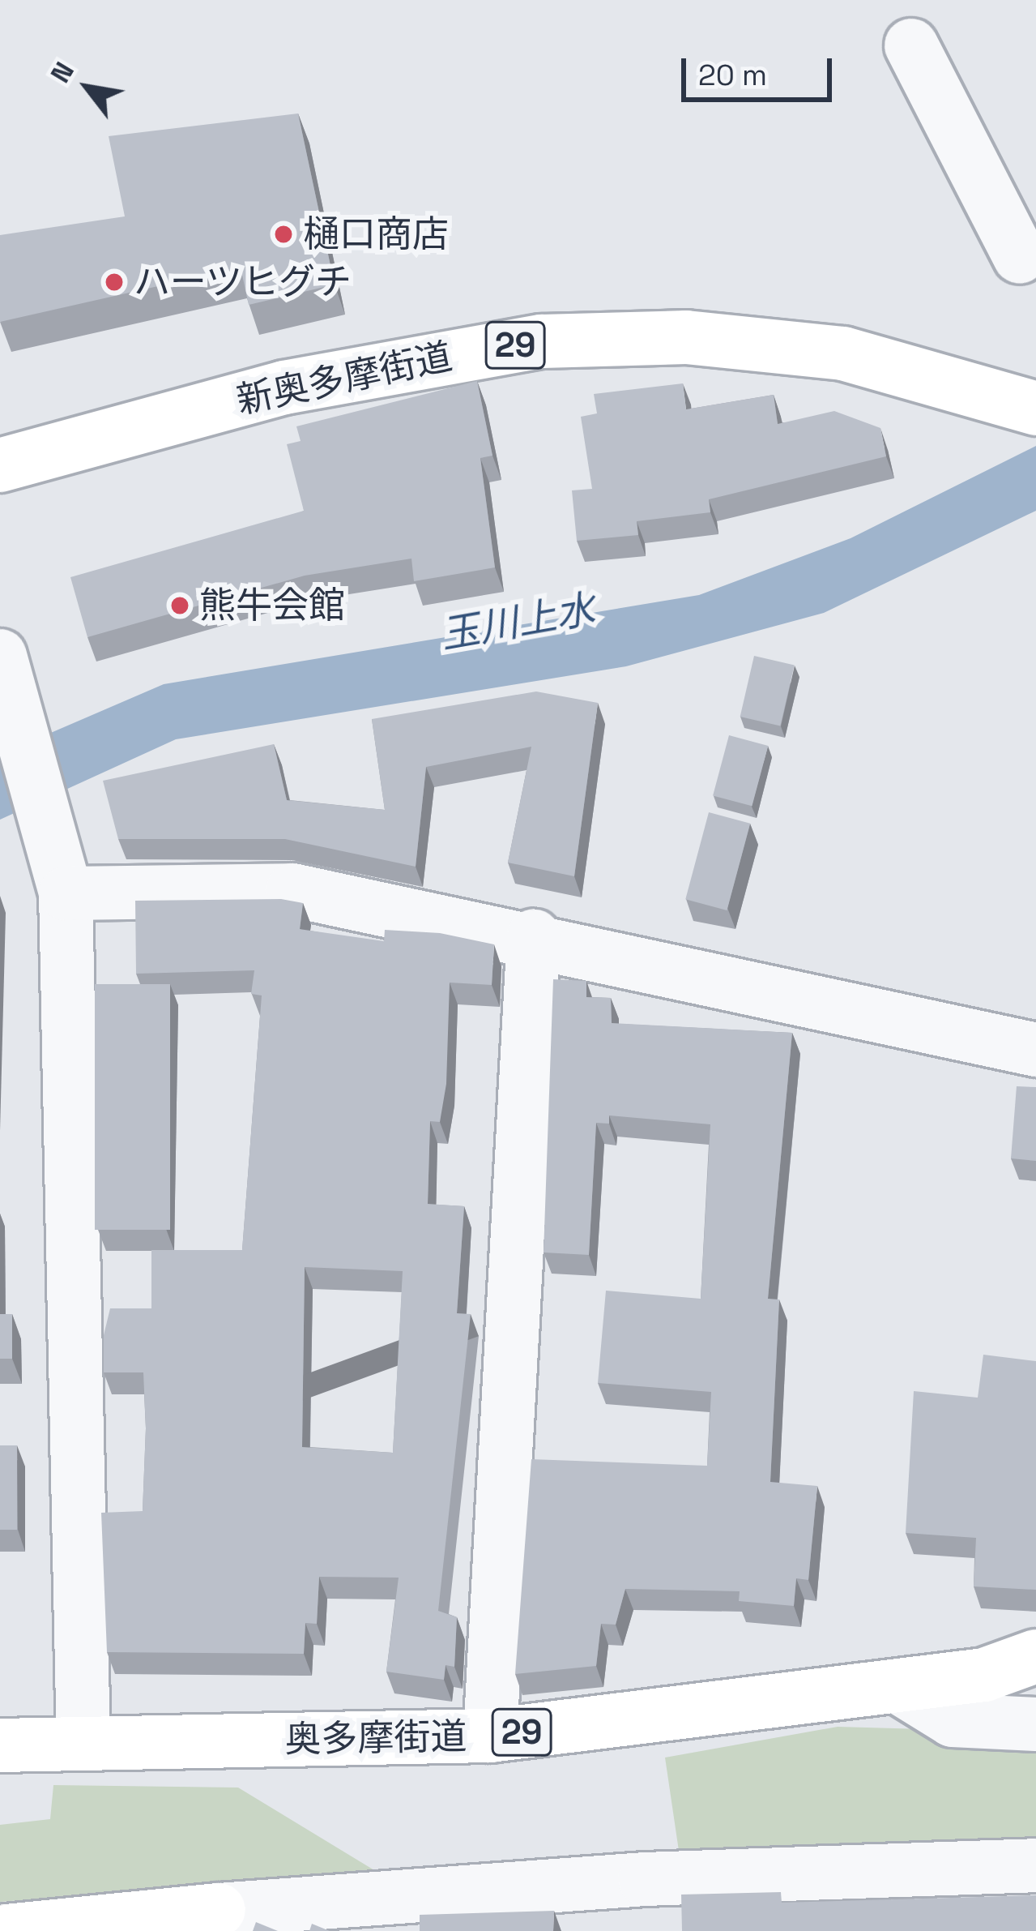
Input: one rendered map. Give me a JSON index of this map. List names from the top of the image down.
{
  "streets": {
    "main road": ["29", "新奥多摩街道", "奥多摩街道"]
  },
  "water": ["玉川上水"],
  "places": ["樋口商店", "ハーツヒグチ", "熊牛会館"],
  "scale_bar": "20 m",
  "north": "top left"
}
